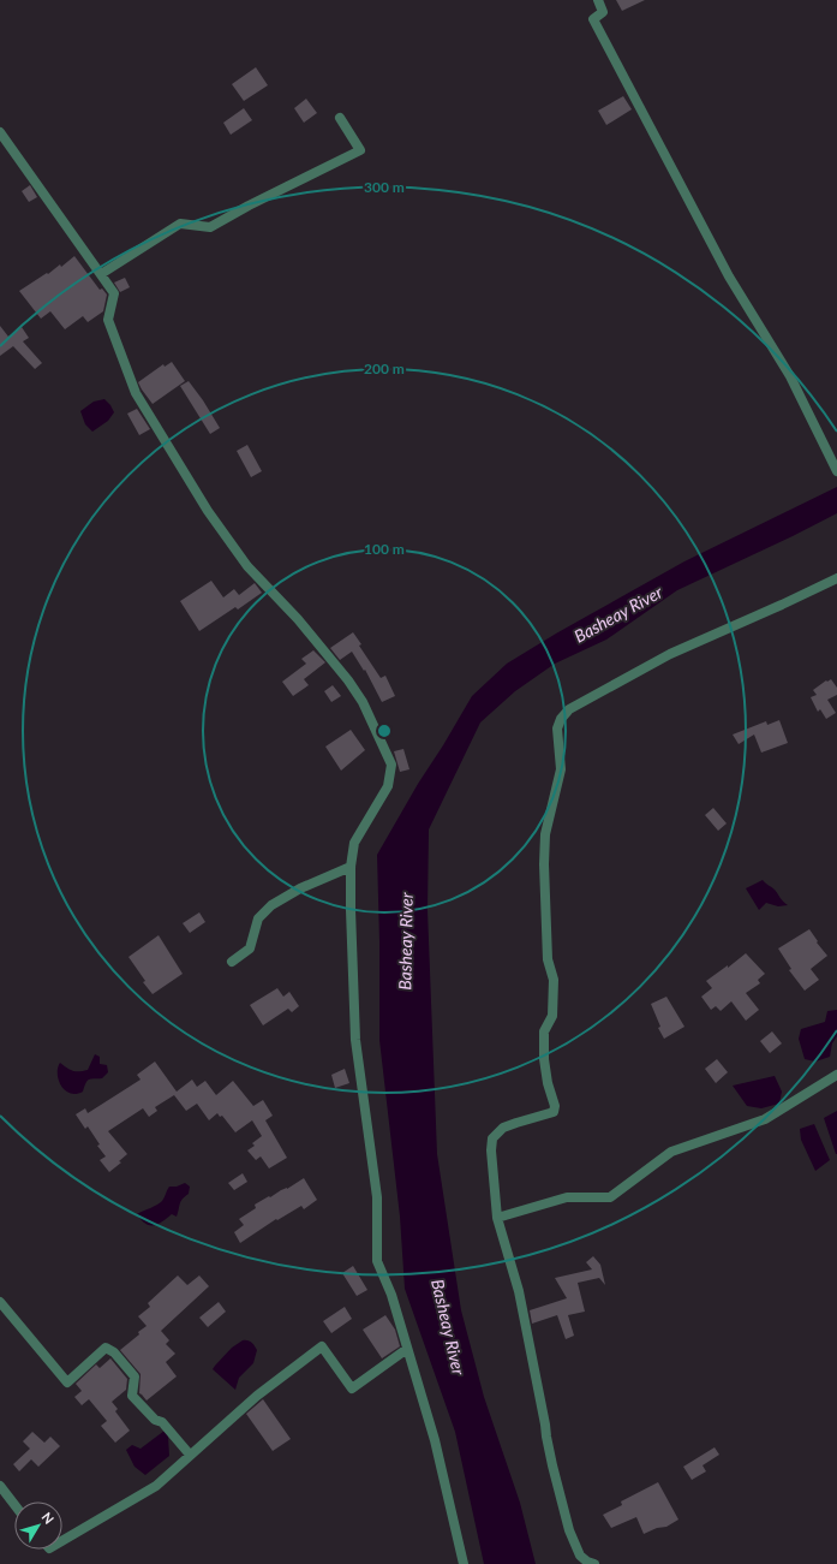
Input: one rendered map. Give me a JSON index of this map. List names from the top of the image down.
{
  "water": ["Basheay River"],
  "north": "top right",
  "rings": ["300 m", "200 m", "100 m"]
}
